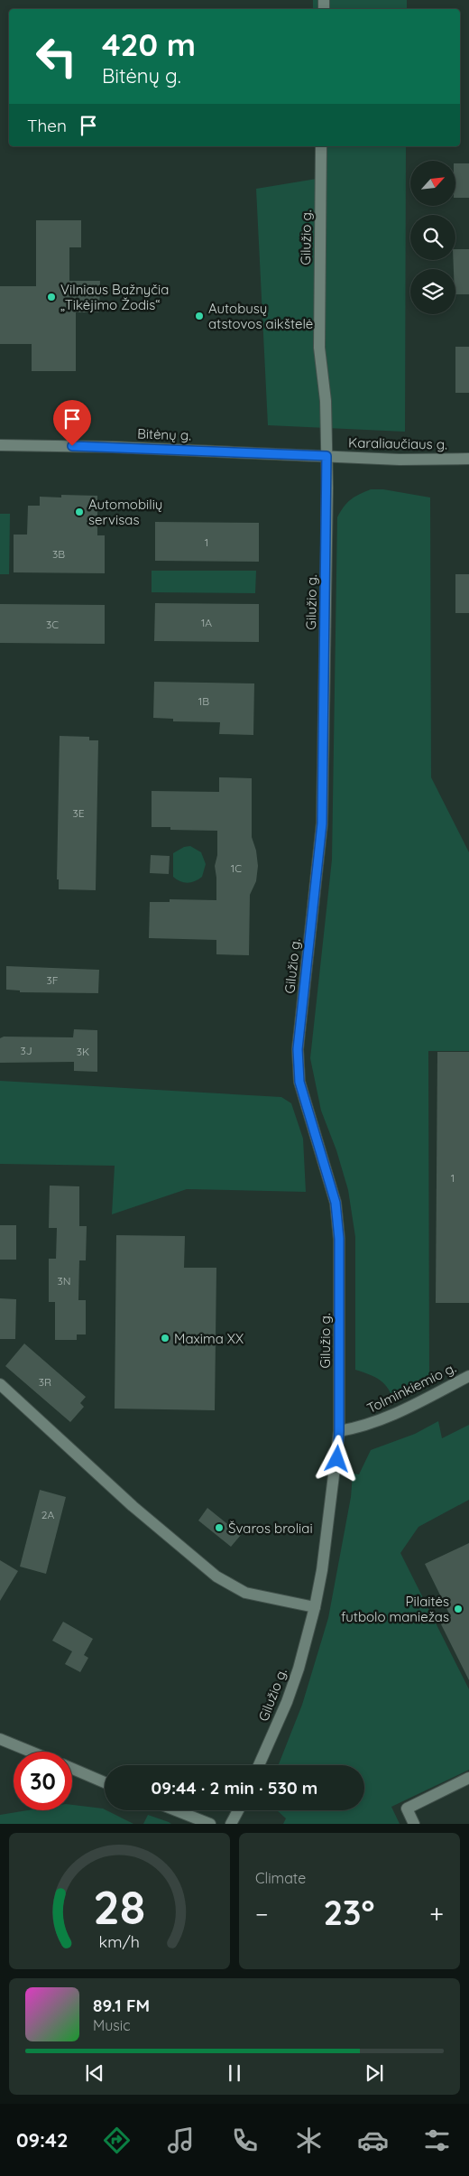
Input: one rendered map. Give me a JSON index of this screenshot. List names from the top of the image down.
{
  "streets": {
    "street": [
      "Gilužio g.",
      "Bitėnų g.",
      "Karaliaučiaus g.",
      "Tolminkiemio g."
    ]
  },
  "crossings": [
    ["Gilužio g.", "Bitėnų g."],
    ["Gilužio g.", "Karaliaučiaus g."],
    ["Gilužio g.", "Tolminkiemio g."],
    ["Bitėnų g.", "Karaliaučiaus g."]
  ],
  "places": [
    "Vilniaus Bažnyčia „Tikėjimo Žodis“",
    "Autobusų atstovos aikštelė",
    "Automobilių servisas",
    "Maxima XX",
    "Švaros broliai",
    "Pilaitės futbolo maniežas"
  ],
  "house_numbers": [
    "1",
    "3B",
    "1A",
    "3C",
    "1B",
    "3E",
    "1C",
    "3F",
    "3J",
    "3K",
    "1",
    "3N",
    "3R",
    "2A"
  ],
  "north": "top right",
  "page": {
    "turn": ["420 m", "Bitėnų g."],
    "then": "Then",
    "limit": "30",
    "trip": "09:44 · 2 min · 530 m",
    "tile": "Climate",
    "heat": ["−", "23°", "+"],
    "song": ["89.1 FM", "Music"],
    "tabs": "09:42",
    "gauge": ["28", "km/h"]
  }
}
